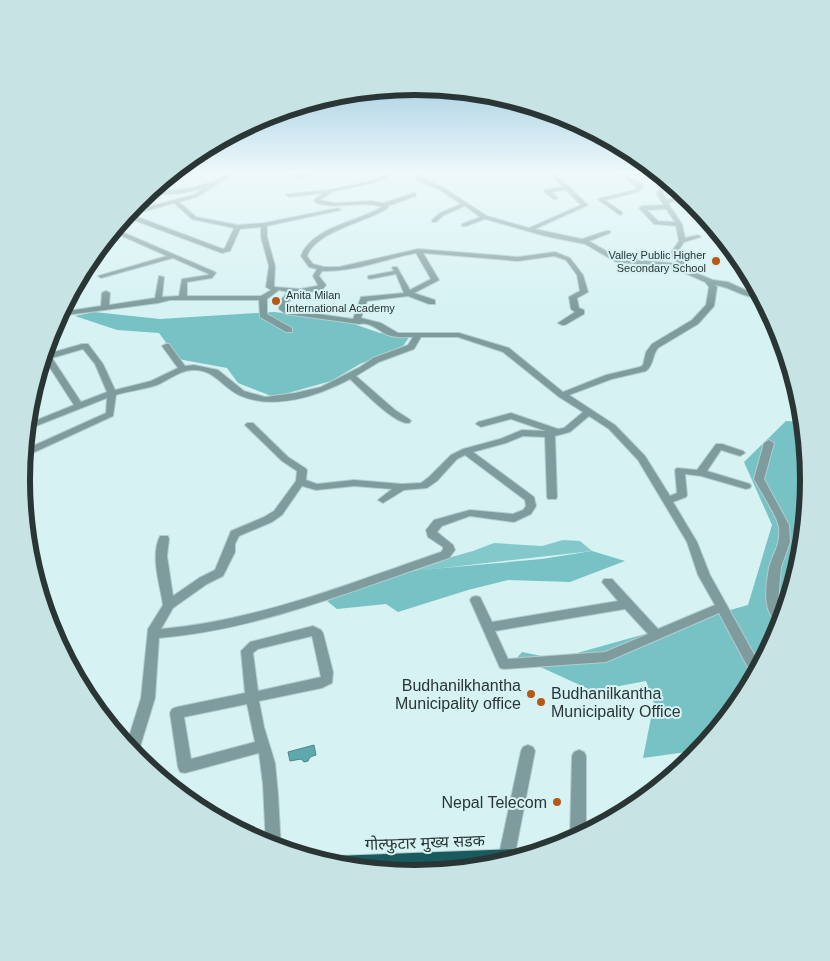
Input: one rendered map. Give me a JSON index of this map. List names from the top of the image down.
{
  "streets": {
    "main road": ["गोल्फुटार मुख्य सडक"]
  },
  "places": [
    "Valley Public Higher Secondary School",
    "Anita Milan International Academy",
    "Budhanilkhantha Municipality office",
    "Budhanilkantha Municipality Office",
    "Nepal Telecom"
  ]
}
